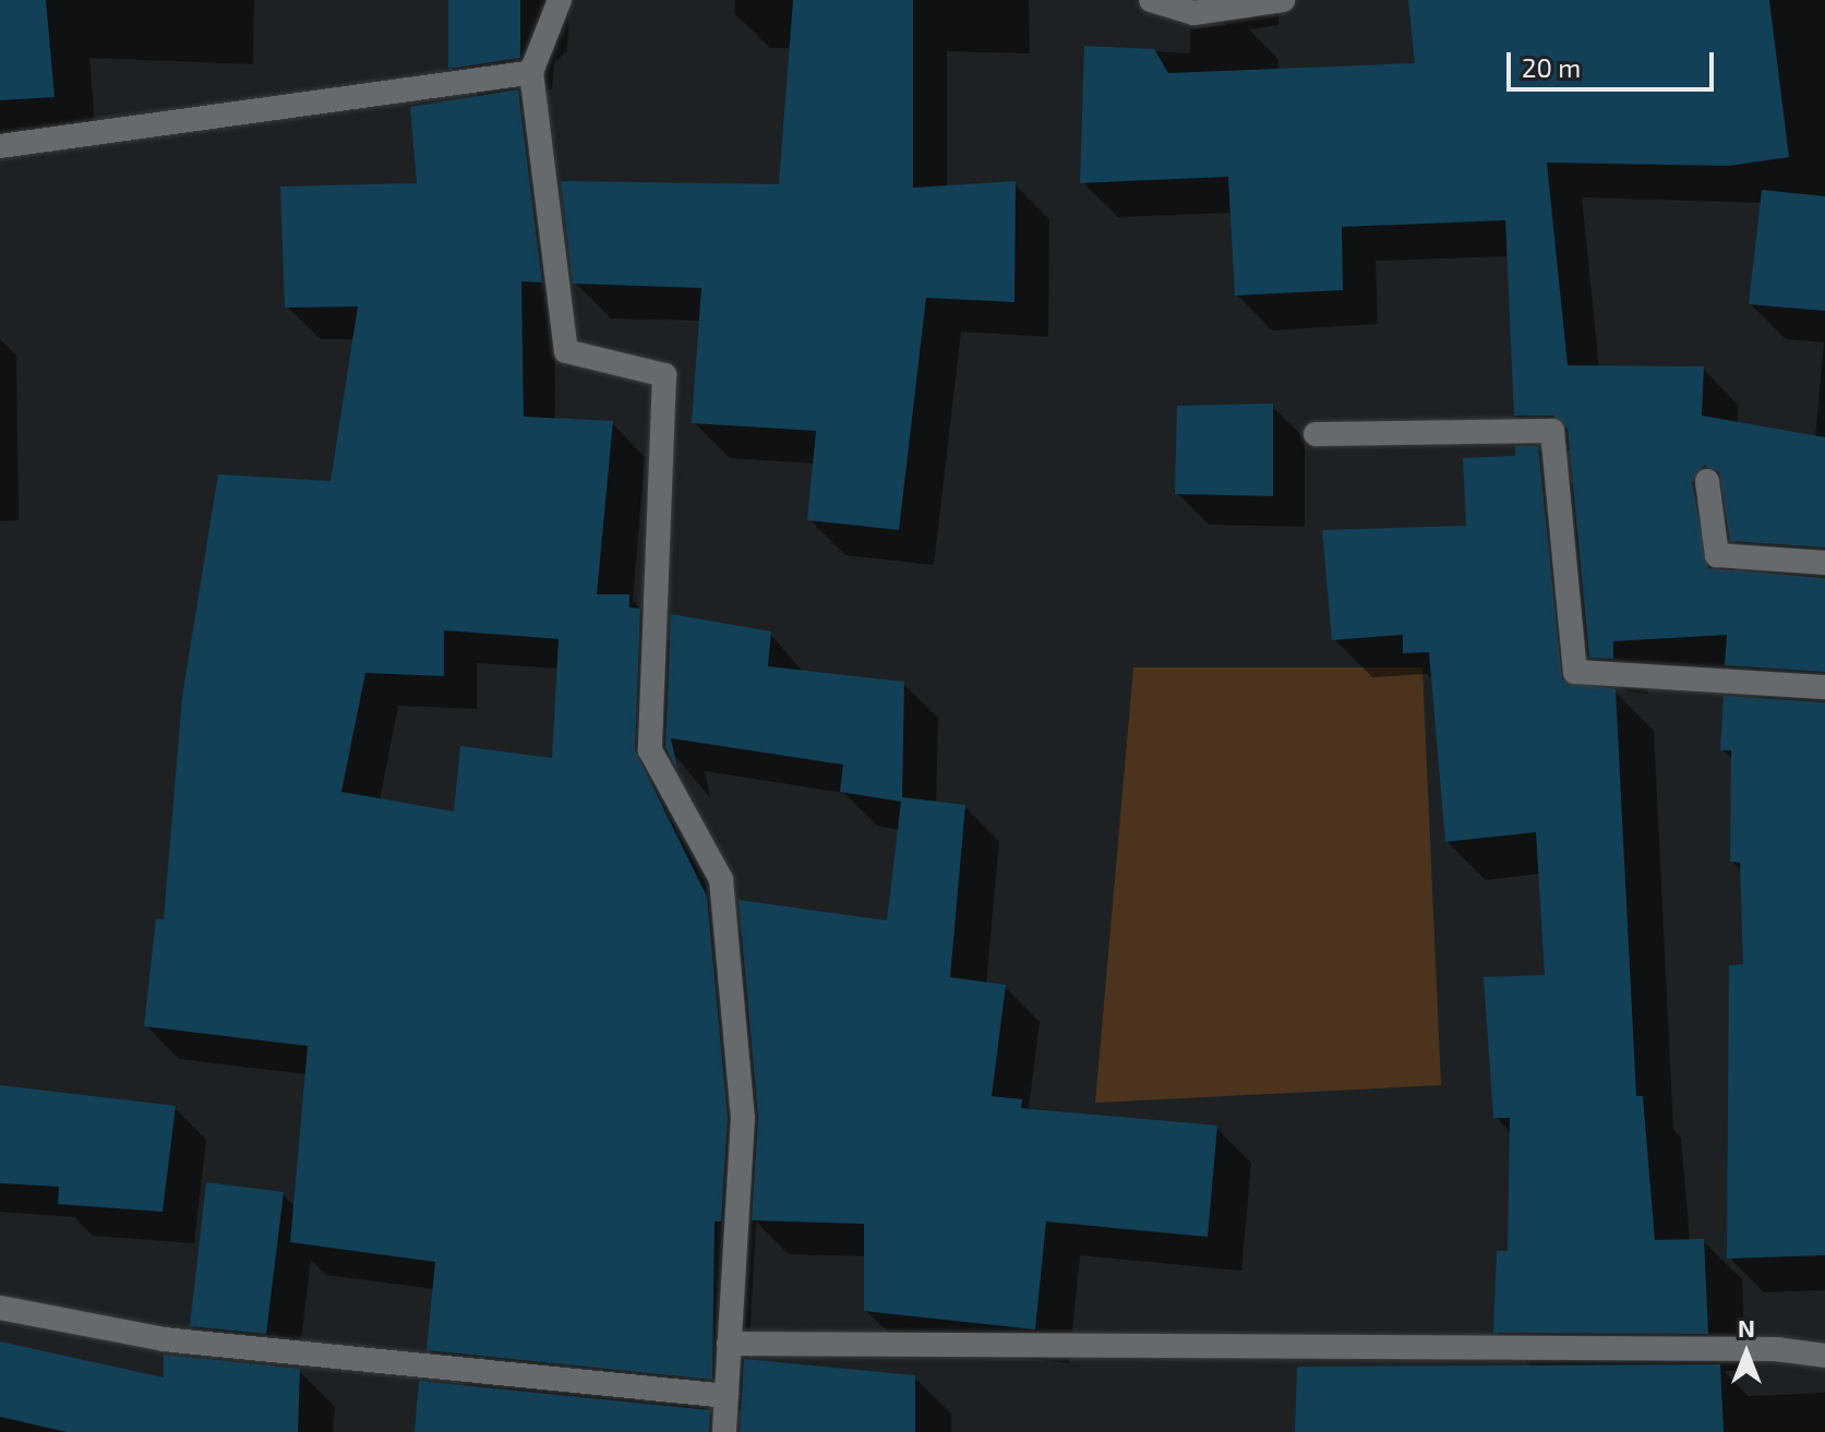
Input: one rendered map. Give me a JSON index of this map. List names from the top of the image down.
{
  "scale_bar": "20 m",
  "north": "top"
}
